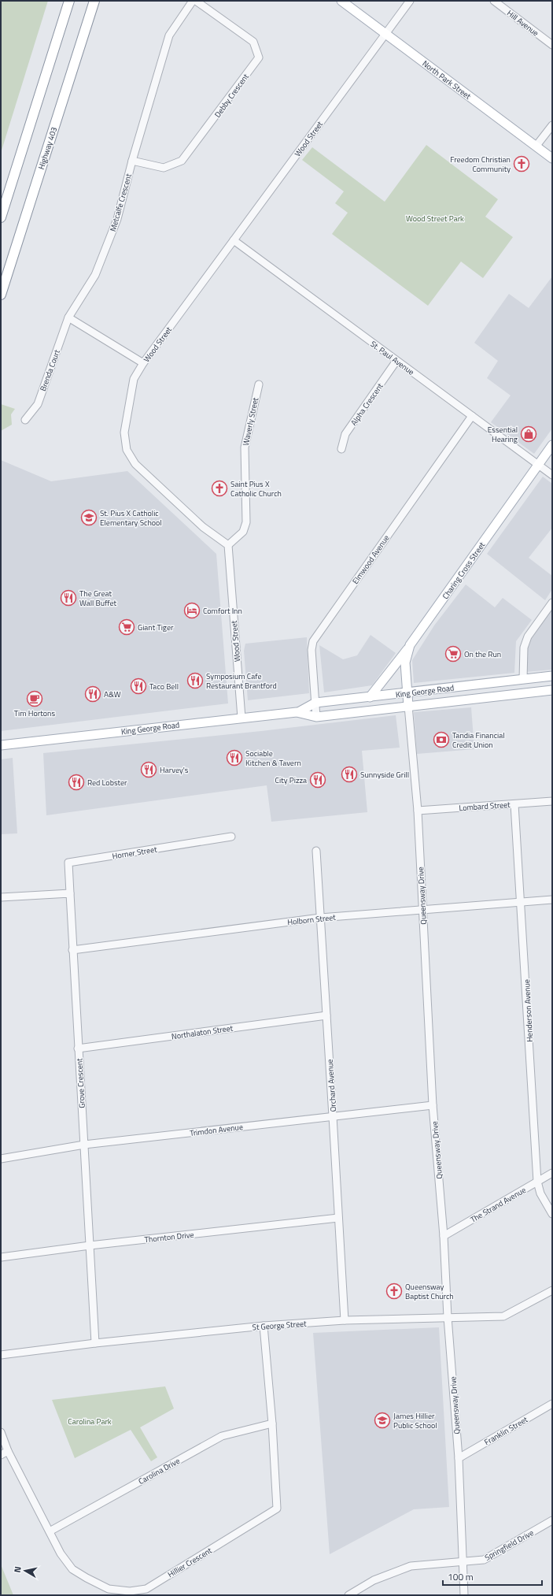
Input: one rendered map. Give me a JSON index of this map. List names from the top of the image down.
{
  "streets": {
    "highway": ["Highway 403"],
    "main road": ["North Park Street", "Charing Cross Street", "King George Road"],
    "street": [
      "Hill Avenue",
      "Debby Crescent",
      "Wood Street",
      "Metcalfe Crescent",
      "St. Paul Avenue",
      "Brenda Court",
      "Alpha Crescent",
      "Waverly Street",
      "Elmwood Avenue",
      "Lombard Street",
      "Horner Street",
      "Queensway Drive",
      "Holborn Street",
      "Henderson Avenue",
      "Northalaton Street",
      "Grove Crescent",
      "Orchard Avenue",
      "Trimdon Avenue",
      "The Strand Avenue",
      "Thornton Drive",
      "St George Street",
      "Franklin Street",
      "Carolina Drive",
      "Springfield Drive",
      "Hillier Crescent"
    ]
  },
  "crossings": [
    ["North Park Street", "Wood Street"],
    ["Debby Crescent", "Metcalfe Crescent"],
    ["Wood Street", "St. Paul Avenue"],
    ["Wood Street", "Waverly Street"],
    ["Wood Street", "King George Road"],
    ["Metcalfe Crescent", "Brenda Court"],
    ["St. Paul Avenue", "Alpha Crescent"],
    ["St. Paul Avenue", "Elmwood Avenue"],
    ["St. Paul Avenue", "Charing Cross Street"],
    ["Elmwood Avenue", "King George Road"],
    ["Charing Cross Street", "King George Road"],
    ["Charing Cross Street", "Queensway Drive"],
    ["King George Road", "Queensway Drive"],
    ["Lombard Street", "Queensway Drive"],
    ["Lombard Street", "Henderson Avenue"],
    ["Horner Street", "Grove Crescent"],
    ["Queensway Drive", "Holborn Street"],
    ["Queensway Drive", "Trimdon Avenue"],
    ["Queensway Drive", "The Strand Avenue"],
    ["Queensway Drive", "St George Street"],
    ["Queensway Drive", "Franklin Street"],
    ["Queensway Drive", "Springfield Drive"],
    ["Holborn Street", "Henderson Avenue"],
    ["Holborn Street", "Grove Crescent"],
    ["Holborn Street", "Orchard Avenue"],
    ["Henderson Avenue", "The Strand Avenue"],
    ["Northalaton Street", "Grove Crescent"],
    ["Northalaton Street", "Orchard Avenue"],
    ["Grove Crescent", "Trimdon Avenue"],
    ["Grove Crescent", "Thornton Drive"],
    ["Grove Crescent", "St George Street"],
    ["Orchard Avenue", "Trimdon Avenue"],
    ["Orchard Avenue", "Thornton Drive"],
    ["Orchard Avenue", "St George Street"],
    ["St George Street", "Hillier Crescent"],
    ["Carolina Drive", "Hillier Crescent"]
  ],
  "parks": ["Wood Street Park", "Carolina Park"],
  "places": {
    "church": ["Freedom Christian Community", "Saint Pius X Catholic Church", "Queensway Baptist Church"],
    "shop": ["Essential Hearing"],
    "school or university": ["St. Pius X Catholic Elementary School", "James Hillier Public School"],
    "restaurant": [
      "The Great Wall Buffet",
      "Symposium Cafe Restaurant Brantford",
      "Taco Bell",
      "A&W",
      "Sociable Kitchen & Tavern",
      "Harvey's",
      "Sunnyside Grill",
      "City Pizza",
      "Red Lobster"
    ],
    "hotel": ["Comfort Inn"],
    "supermarket": ["Giant Tiger", "On the Run"],
    "cafe": ["Tim Hortons"],
    "bank": ["Tandia Financial Credit Union"]
  },
  "scale_bar": "100 m",
  "north": "left"
}
